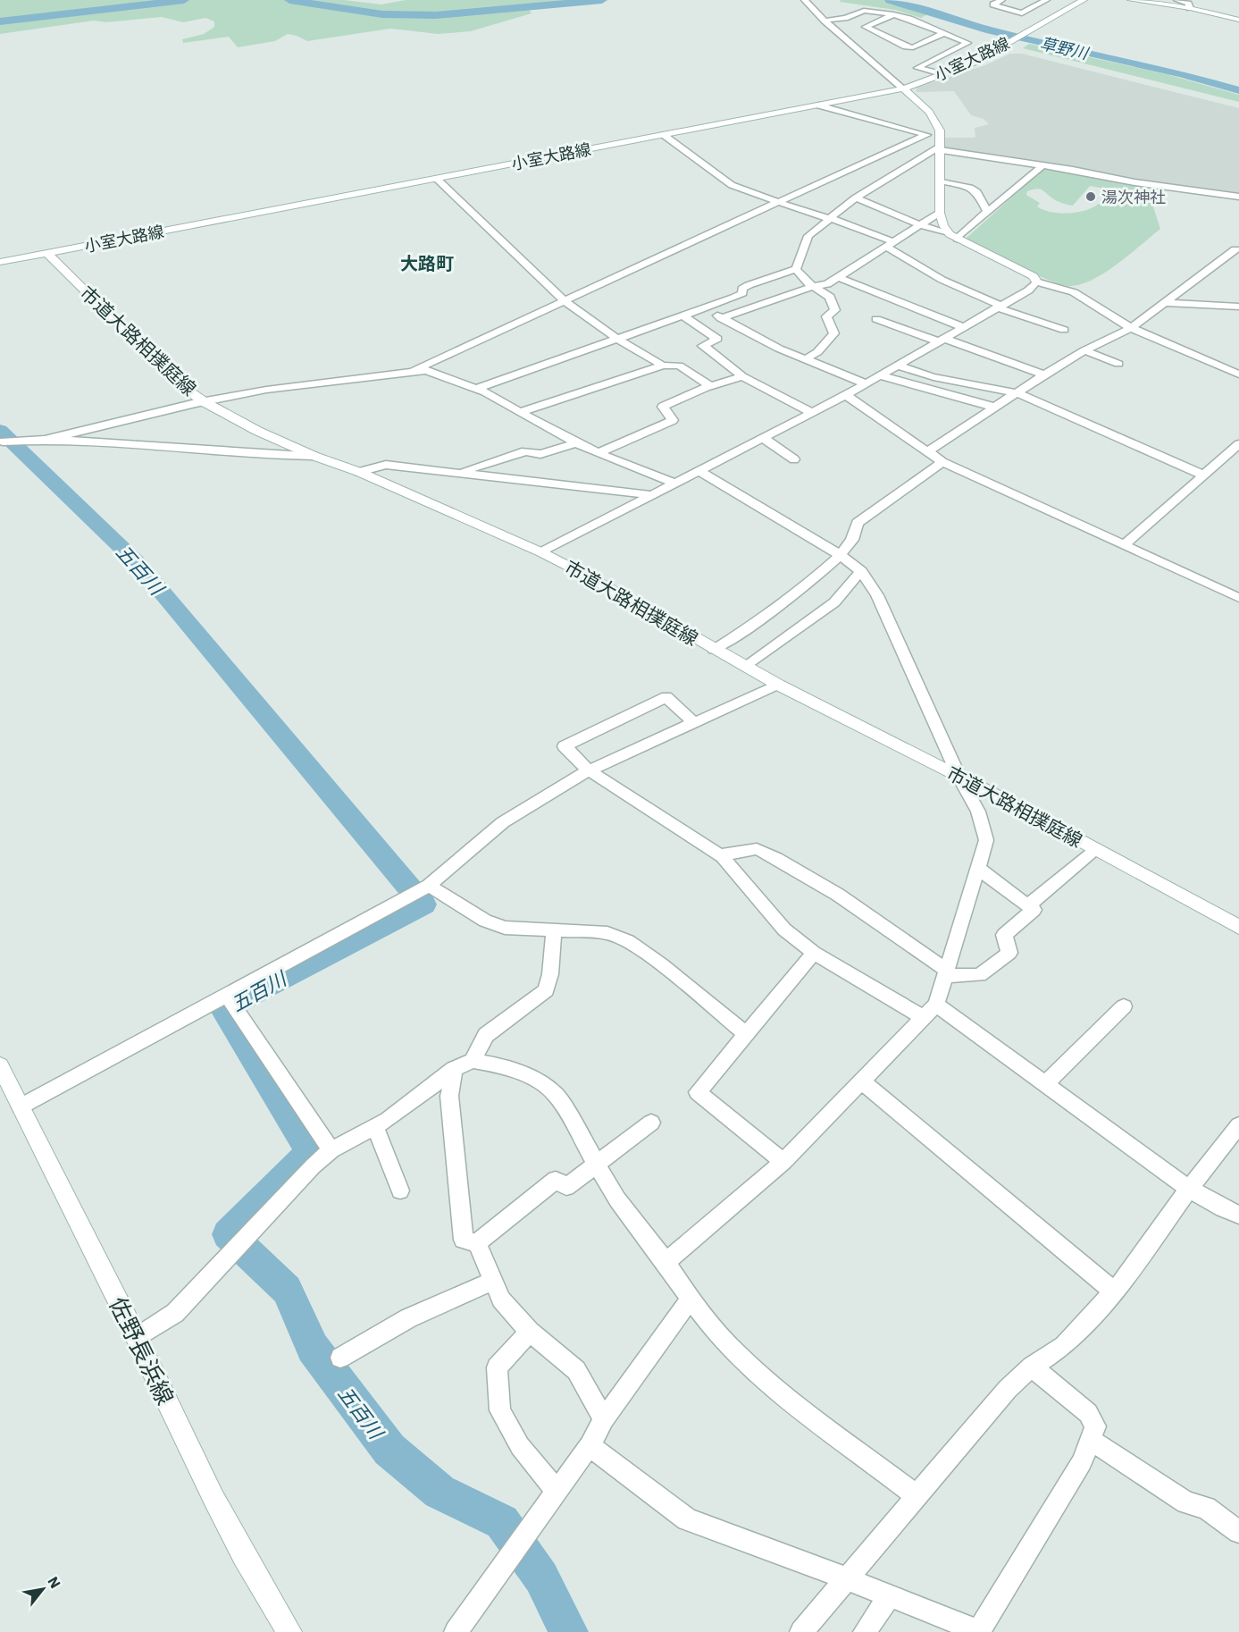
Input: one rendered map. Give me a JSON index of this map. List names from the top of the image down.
{
  "streets": {
    "main road": ["小室大路線", "市道大路相撲庭線", "佐野長浜線"]
  },
  "crossings": [
    ["小室大路線", "市道大路相撲庭線"]
  ],
  "districts": ["大路町"],
  "water": ["草野川", "五百川"],
  "places": ["湯次神社"],
  "north": "top right"
}
